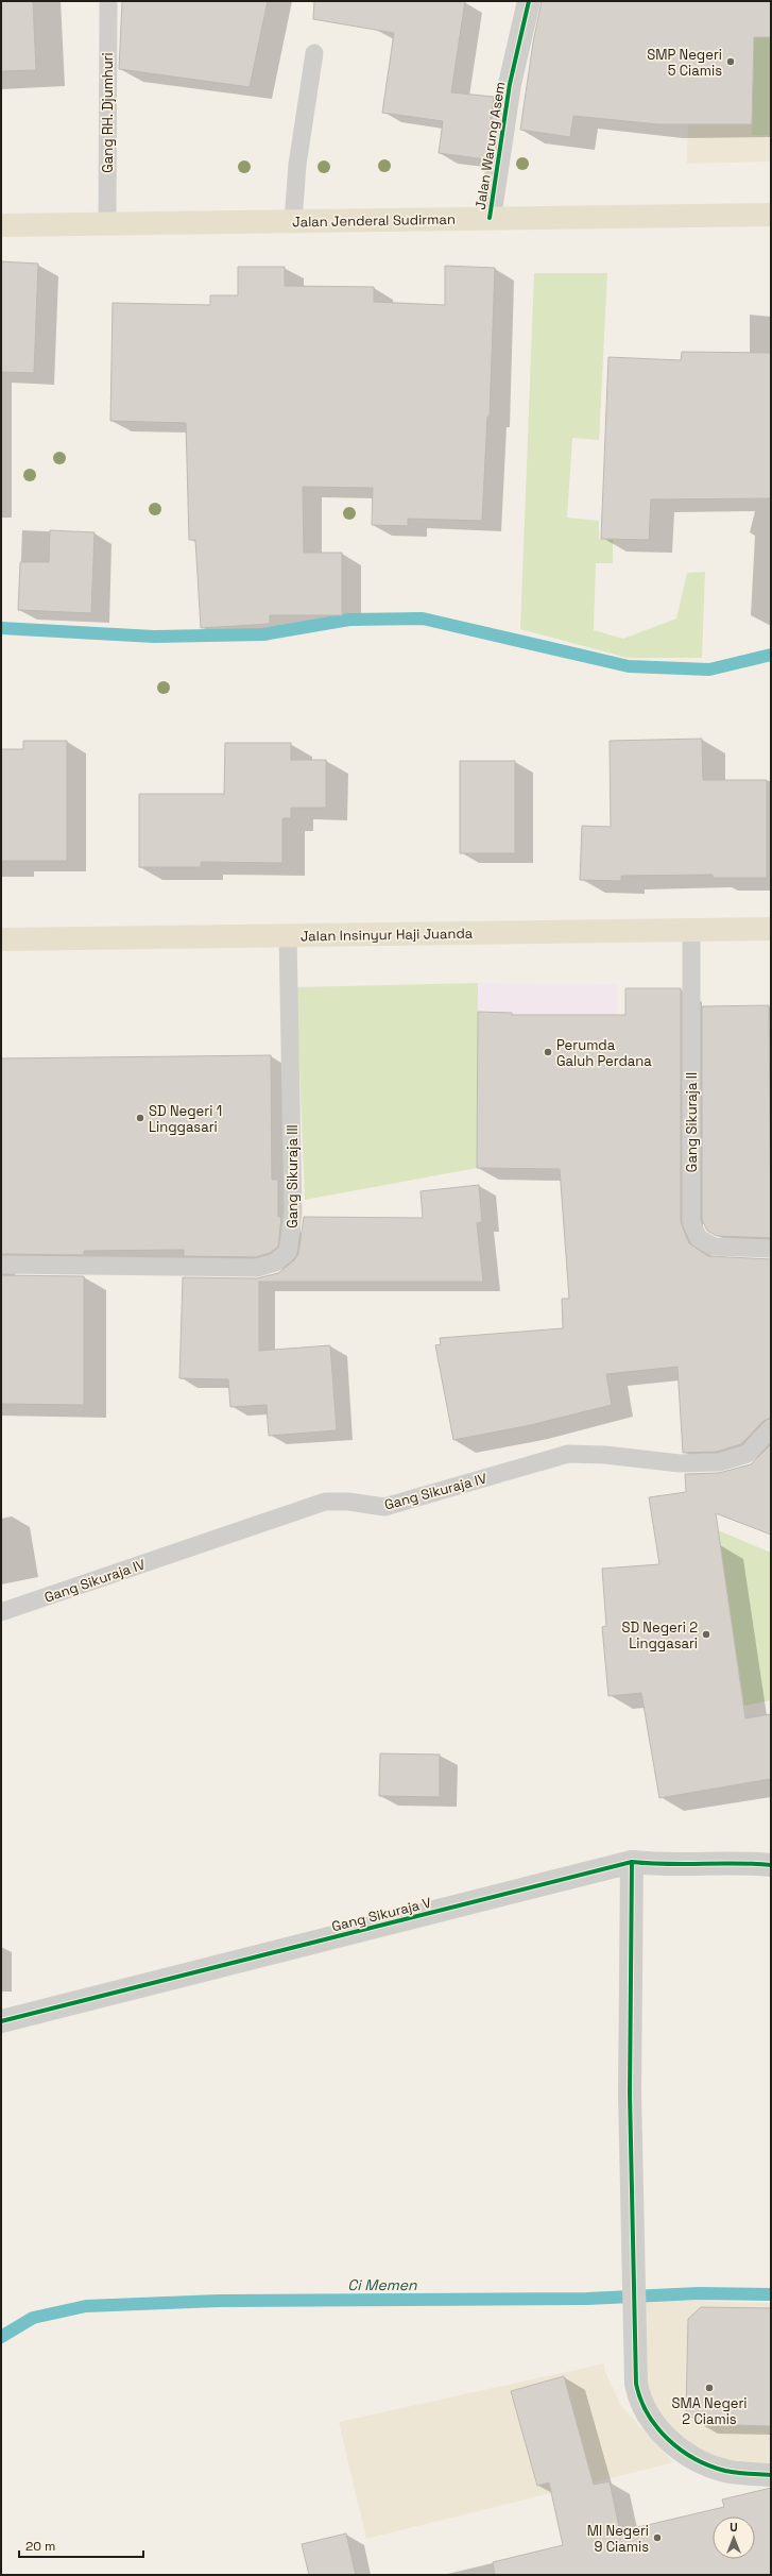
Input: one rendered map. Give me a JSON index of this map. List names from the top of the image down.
{
  "streets": {
    "highway": ["Jalan Jenderal Sudirman", "Jalan Insinyur Haji Juanda"],
    "street": ["Jalan Warung Asem", "Gang Sikuraja V"],
    "lane": [
      "Gang RH. Djumhuri",
      "Gang Sikuraja II",
      "Gang Sikuraja III",
      "Gang Sikuraja IV"
    ]
  },
  "crossings": [
    ["Gang RH. Djumhuri", "Jalan Jenderal Sudirman"],
    ["Jalan Warung Asem", "Jalan Jenderal Sudirman"],
    ["Jalan Insinyur Haji Juanda", "Gang Sikuraja II"],
    ["Jalan Insinyur Haji Juanda", "Gang Sikuraja III"]
  ],
  "water": ["Ci Memen"],
  "places": [
    "SMP Negeri 5 Ciamis",
    "Perumda Galuh Perdana",
    "SD Negeri 1 Linggasari",
    "SD Negeri 2 Linggasari",
    "SMA Negeri 2 Ciamis",
    "MI Negeri 9 Ciamis"
  ],
  "scale_bar": "20 m",
  "north": "top"
}
